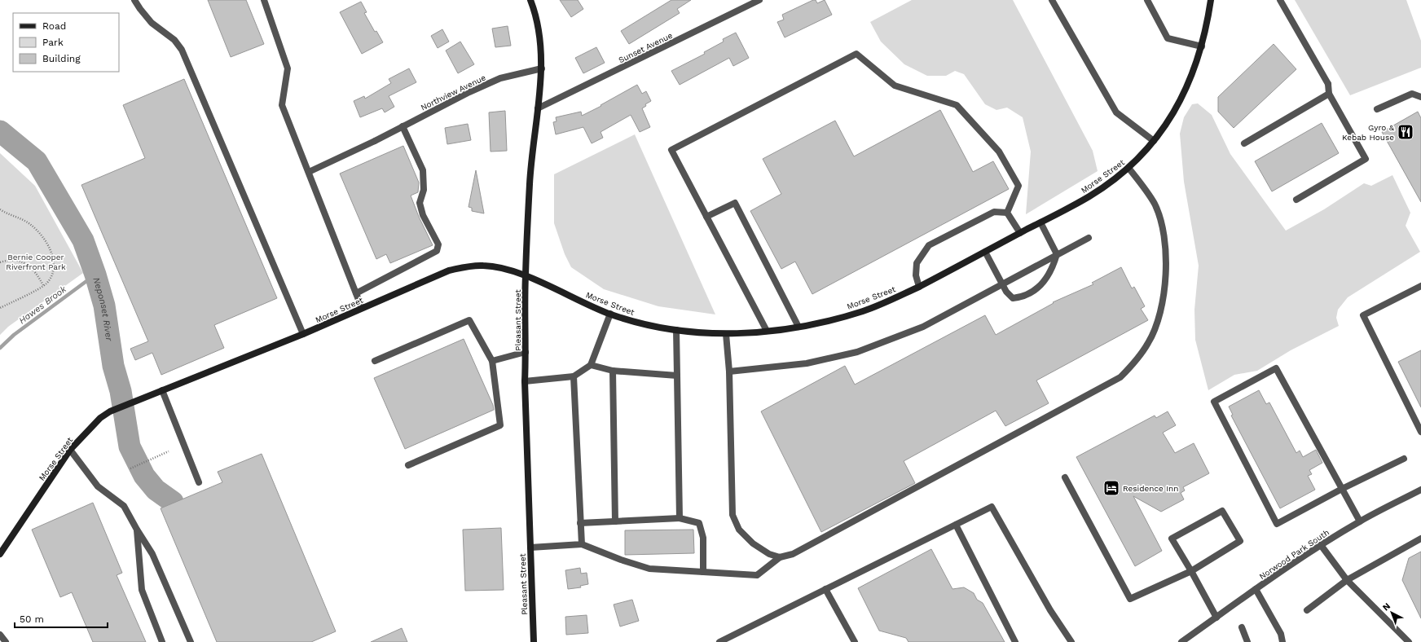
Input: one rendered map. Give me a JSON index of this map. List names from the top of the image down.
{
  "streets": {
    "street": [
      "Sunset Avenue",
      "Northview Avenue",
      "Morse Street",
      "Pleasant Street",
      "Norwood Park South"
    ]
  },
  "crossings": [
    ["Sunset Avenue", "Pleasant Street"],
    ["Northview Avenue", "Pleasant Street"],
    ["Morse Street", "Pleasant Street"]
  ],
  "water": ["Hawes Brook", "Neponset River"],
  "parks": ["Bernie Cooper Riverfront Park"],
  "places": {
    "restaurant": ["Gyro & Kebab House"],
    "hotel": ["Residence Inn"]
  },
  "legend": ["Road", "Park", "Building"],
  "scale_bar": "50 m",
  "north": "top left"
}
